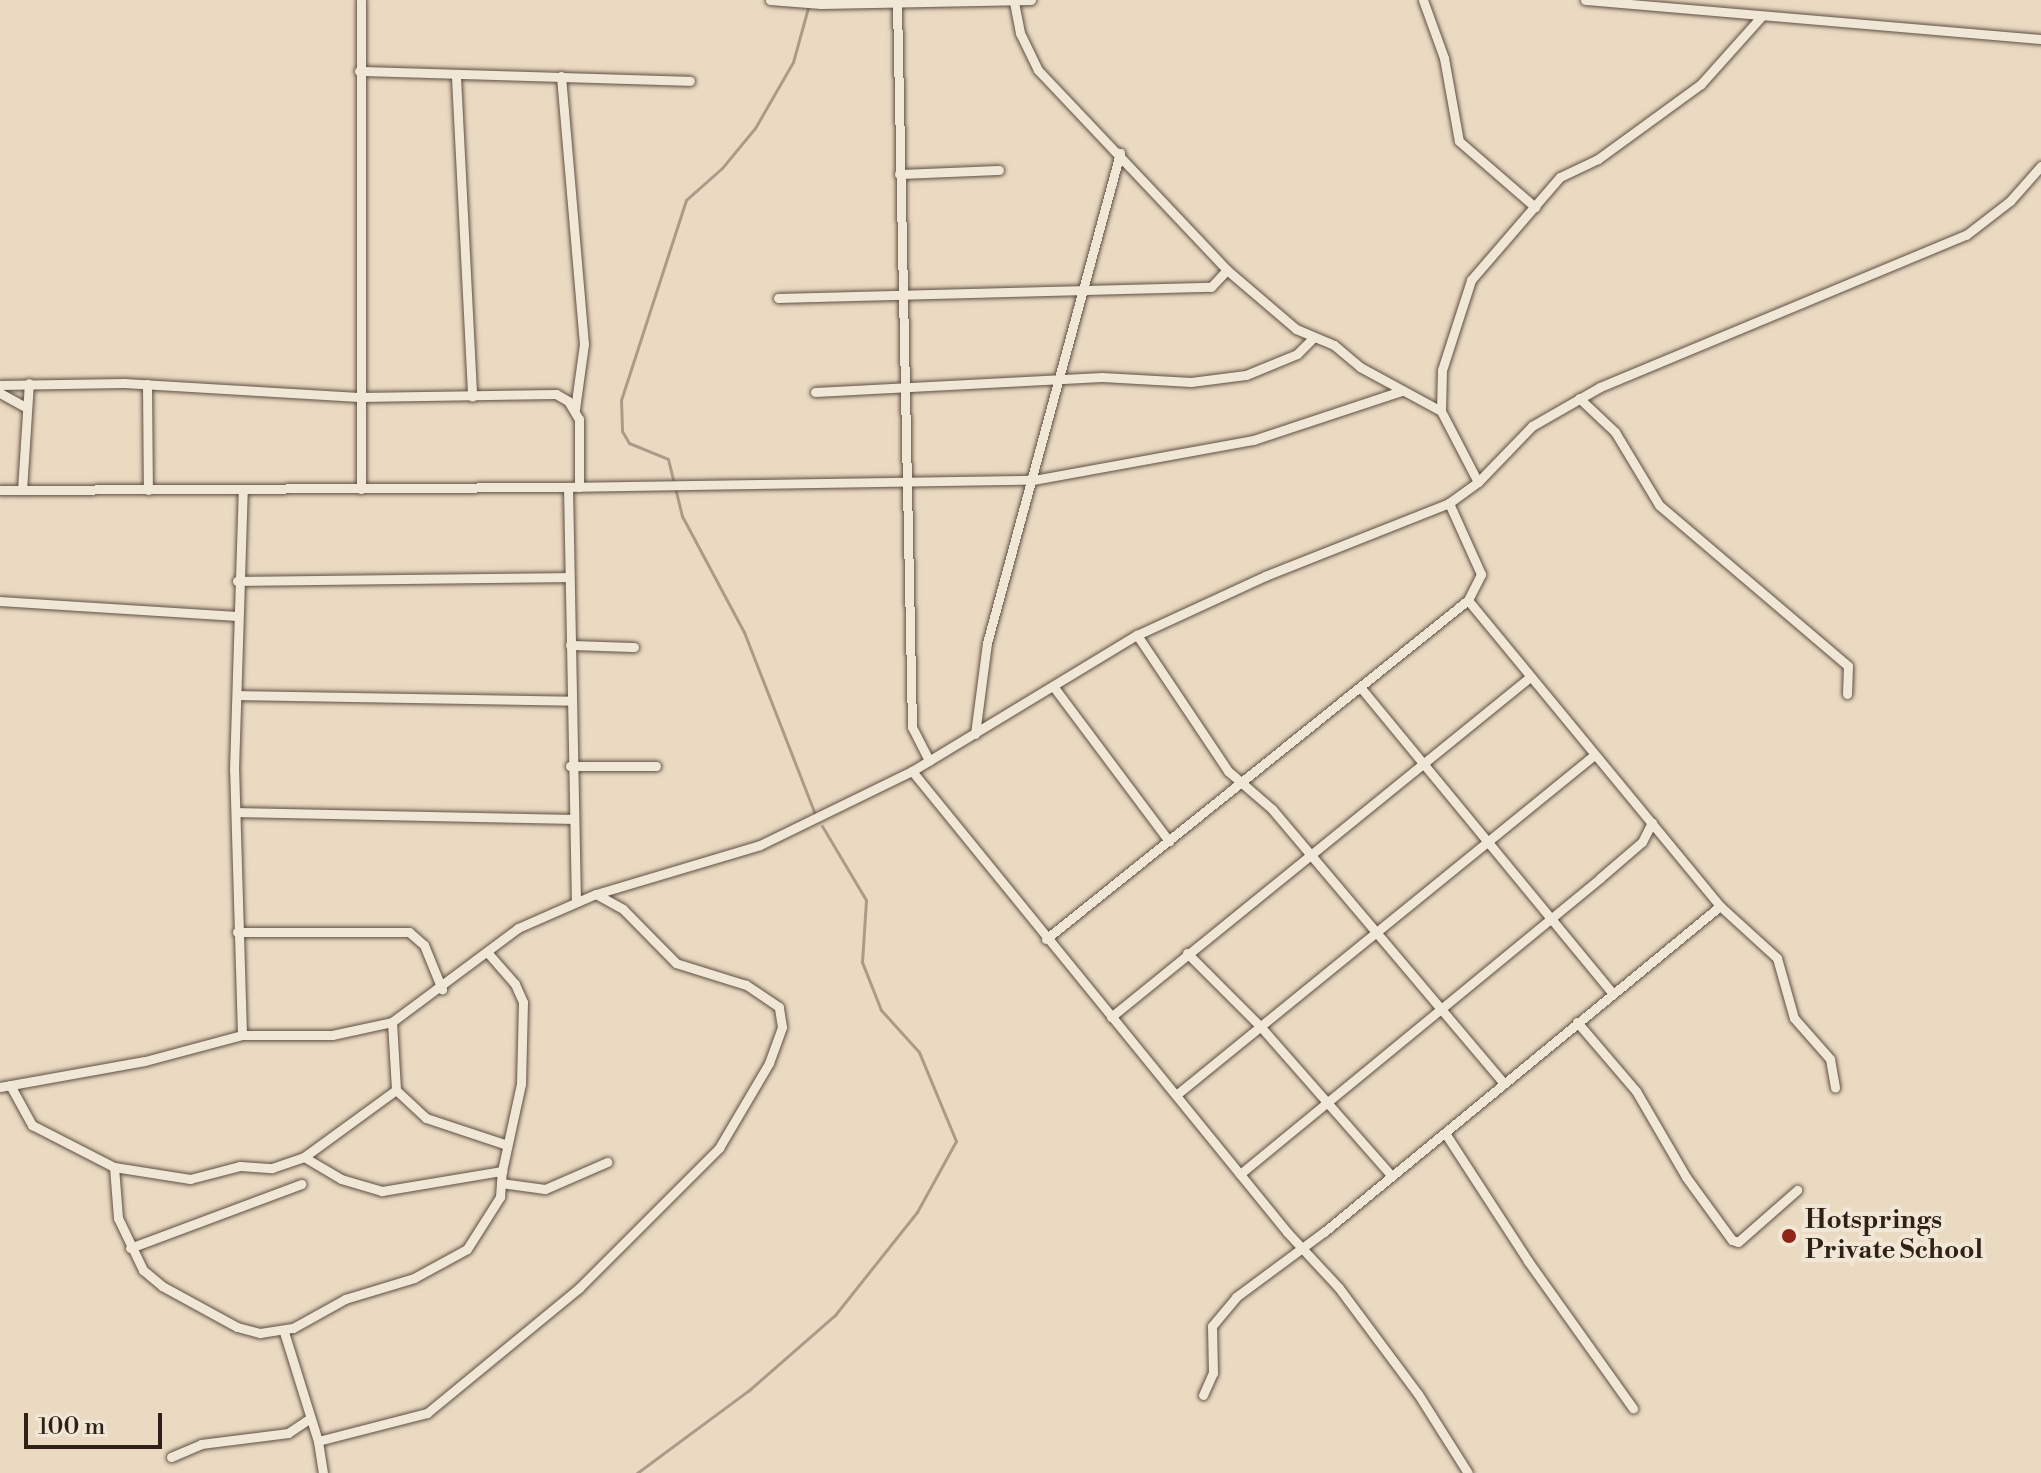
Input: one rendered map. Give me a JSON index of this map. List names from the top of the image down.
{
  "places": ["Hotsprings Private School"],
  "scale_bar": "100 m"
}
